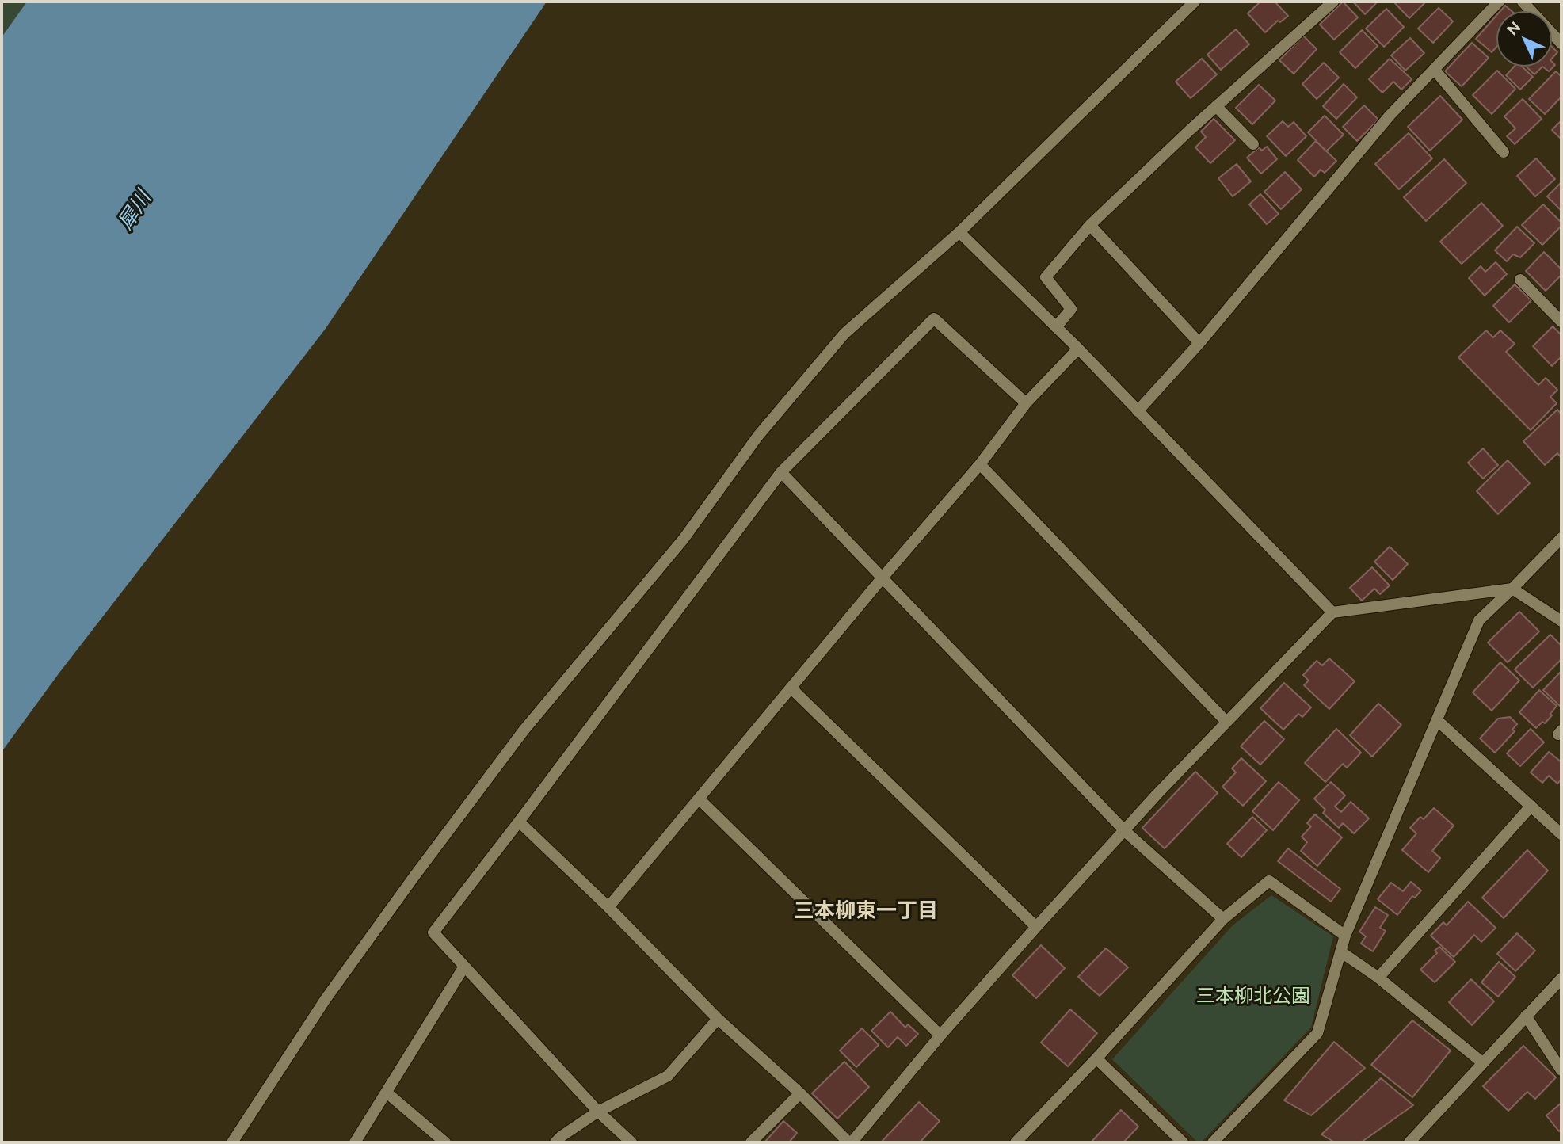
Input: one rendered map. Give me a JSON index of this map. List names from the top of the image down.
{
  "districts": ["三本柳東一丁目"],
  "water": ["犀川"],
  "parks": ["三本柳北公園"],
  "north": "top left"
}
